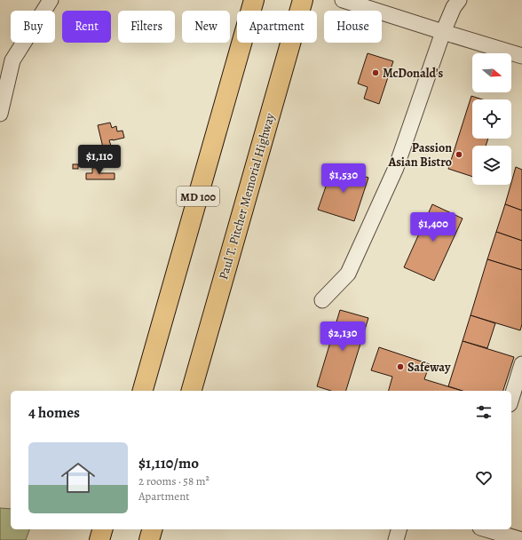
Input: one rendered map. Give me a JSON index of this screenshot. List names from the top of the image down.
{
  "streets": {
    "main road": ["MD 100", "Paul T. Pitcher Memorial Highway"]
  },
  "places": ["McDonald's", "Passion Asian Bistro", "Safeway"],
  "north": "right",
  "page": {
    "chip": [
      "Buy",
      "Rent",
      "Filters",
      "New",
      "Apartment",
      "House"
    ],
    "price": [
      "$1,110",
      "$1,530",
      "$1,400",
      "$2,130"
    ],
    "heading": "4 homes",
    "list": [
      {
        "name": "$1,110/mo",
        "note": "2 rooms · 58 m² · Apartment"
      }
    ]
  }
}
